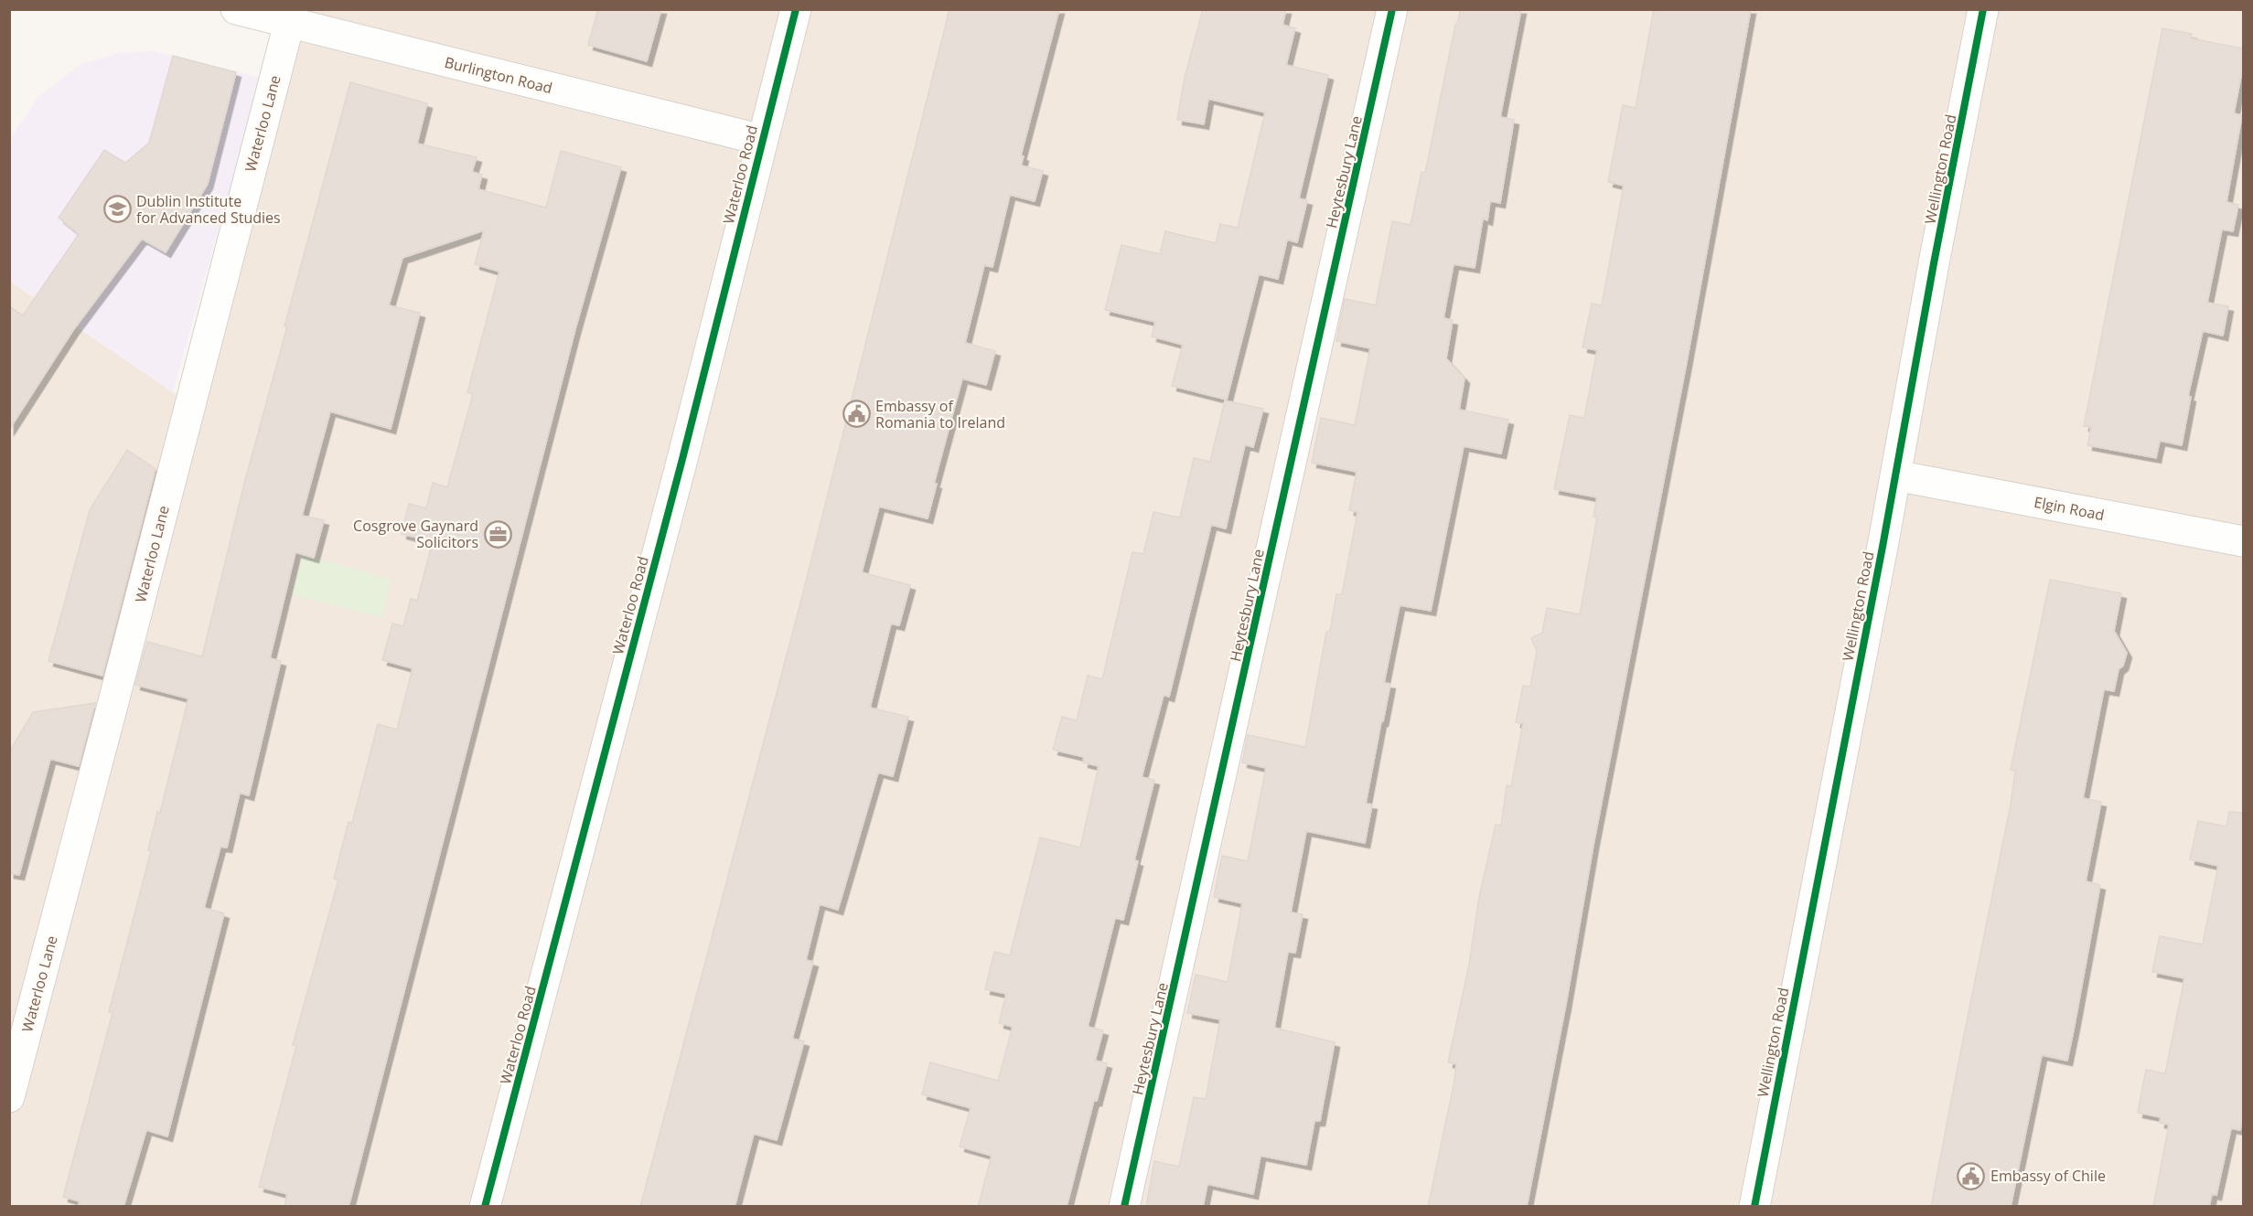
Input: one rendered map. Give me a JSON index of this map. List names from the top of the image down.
{
  "streets": {
    "street": [
      "Burlington Road",
      "Waterloo Lane",
      "Wellington Road",
      "Heytesbury Lane",
      "Waterloo Road",
      "Elgin Road"
    ]
  },
  "crossings": [
    ["Burlington Road", "Waterloo Lane"],
    ["Burlington Road", "Waterloo Road"],
    ["Wellington Road", "Elgin Road"]
  ],
  "places": {
    "school or university": ["Dublin Institute for Advanced Studies"],
    "public building": ["Embassy of Romania to Ireland", "Embassy of Chile"],
    "office": ["Cosgrove Gaynard Solicitors"]
  }
}
